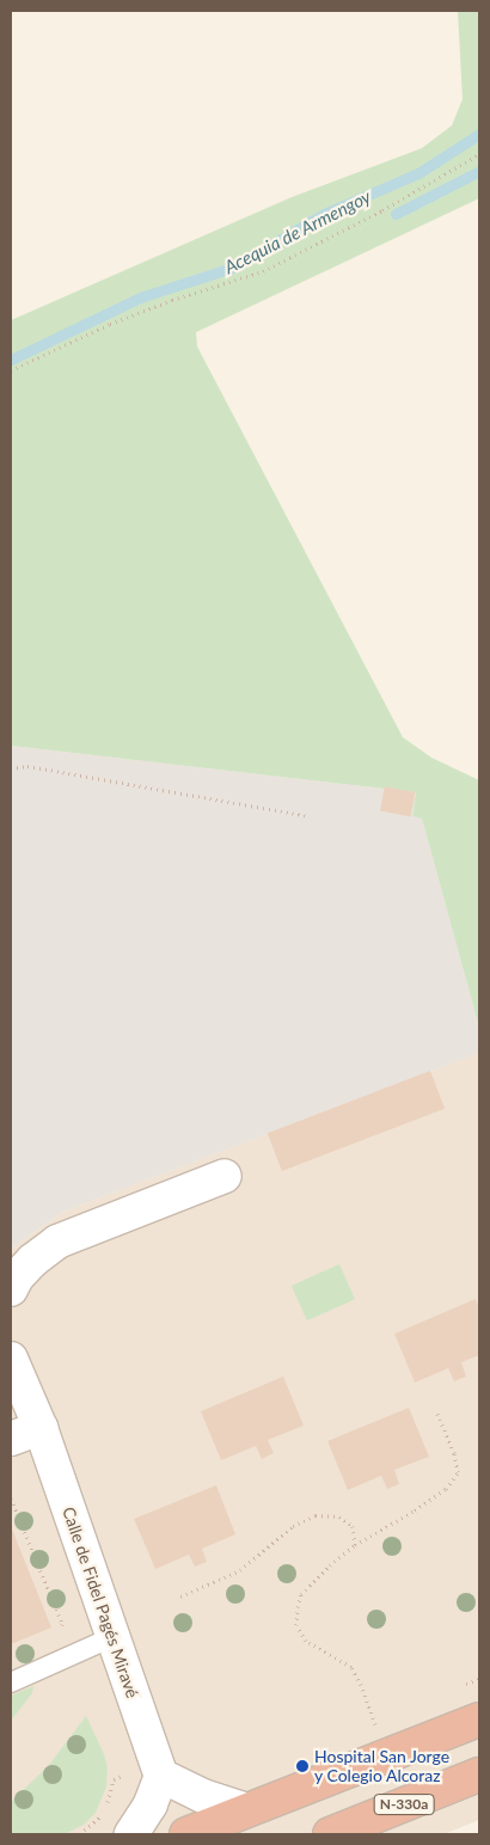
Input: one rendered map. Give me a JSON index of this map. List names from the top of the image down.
{
  "streets": {
    "highway": ["N-330a"],
    "street": ["Calle de Fidel Pagés Miravé"]
  },
  "water": ["Acequia de Armengoy"],
  "places": ["Hospital San Jorge y Colegio Alcoraz"]
}
